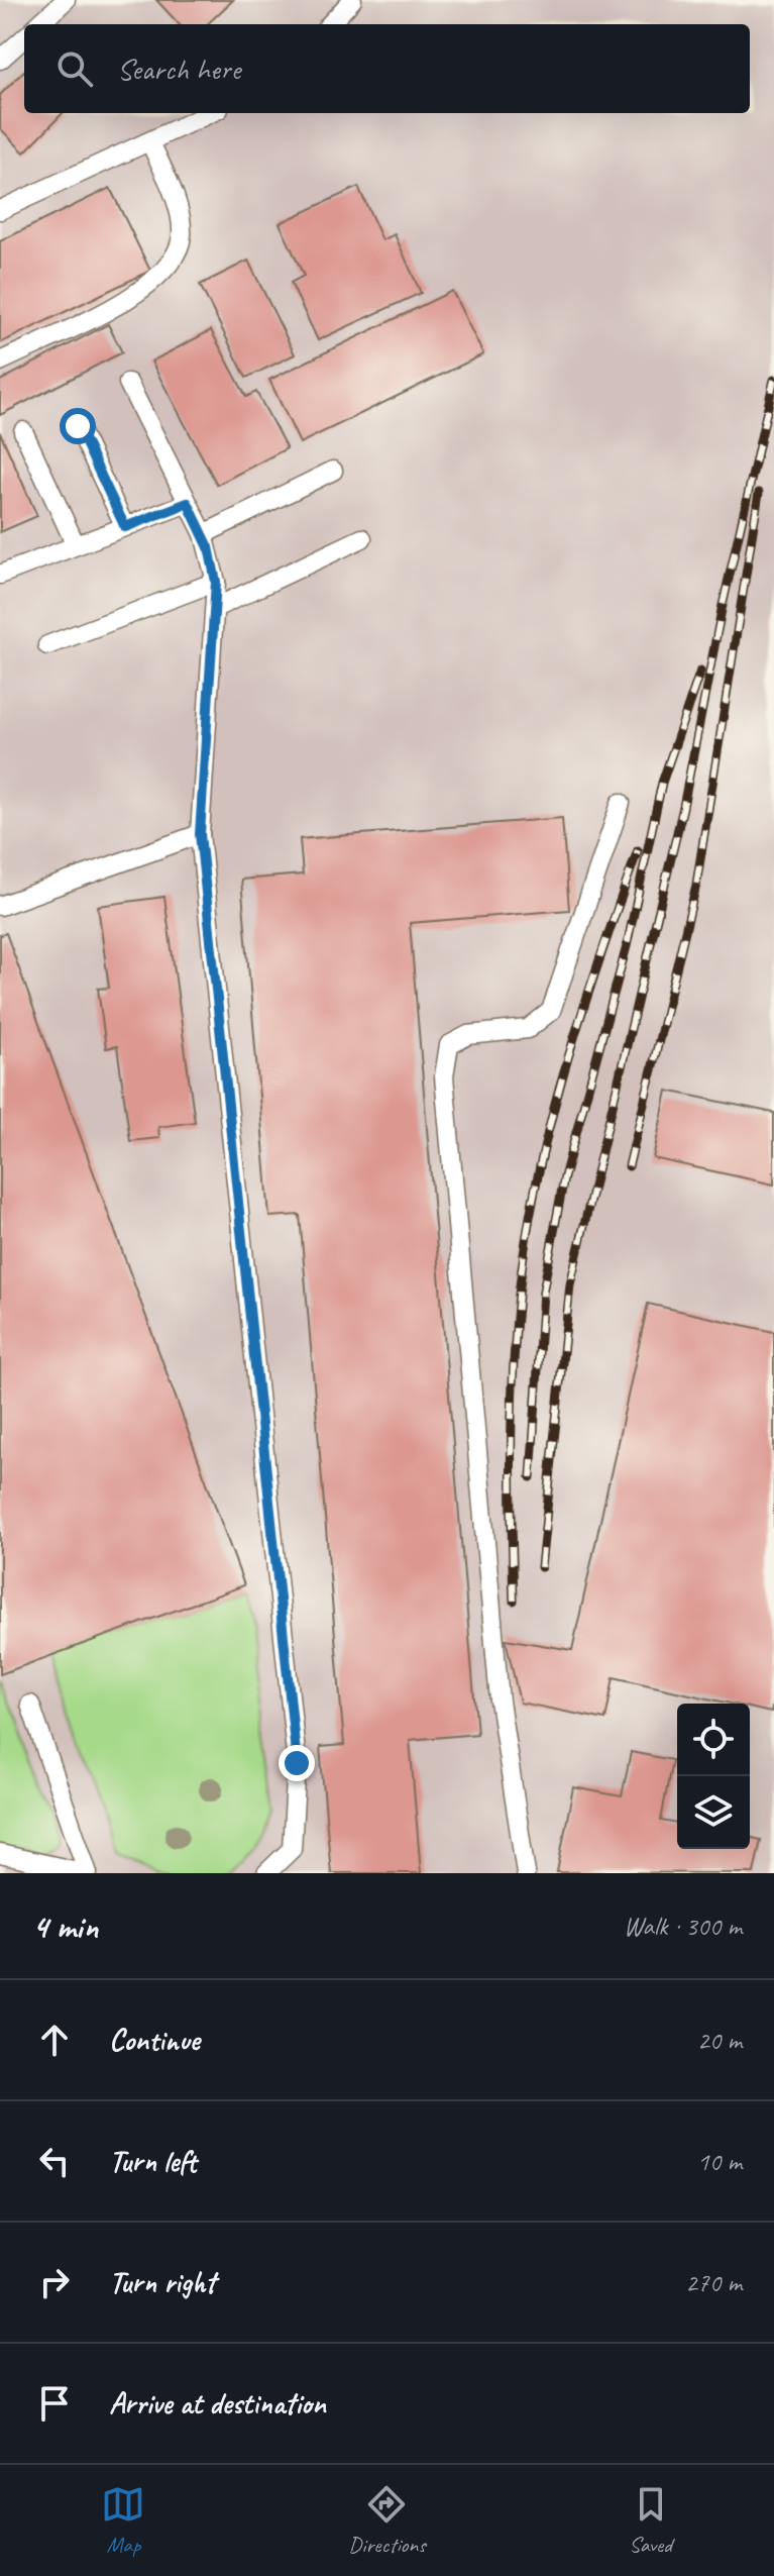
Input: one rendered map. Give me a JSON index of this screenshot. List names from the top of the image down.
{
  "page": {
    "search": "Search here",
    "heading": ["4 min", "Walk · 300 m"],
    "list": [
      ["Continue", "20 m"],
      ["Turn left", "10 m"],
      ["Turn right", "270 m"],
      "Arrive at destination"
    ],
    "nav": ["Map", "Directions", "Saved"]
  }
}
